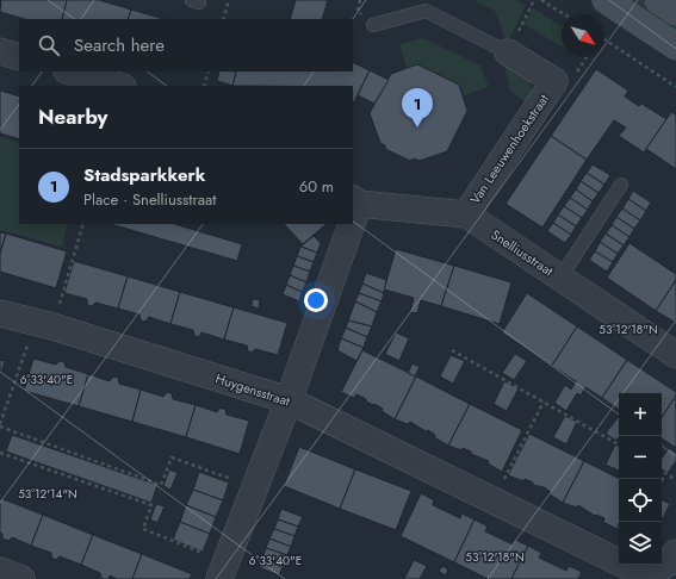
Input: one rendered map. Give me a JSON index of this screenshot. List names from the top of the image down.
{
  "streets": {
    "street": ["Van Leeuwenhoekstraat", "Snelliusstraat", "Huygensstraat"]
  },
  "crossings": [
    ["Van Leeuwenhoekstraat", "Snelliusstraat"]
  ],
  "north": "bottom right",
  "page": {
    "search": "Search here",
    "heading": "Nearby",
    "pins": "1",
    "list": [
      {
        "mark": "1",
        "name": "Stadsparkkerk",
        "note": "Place · Snelliusstraat",
        "value": "60 m"
      }
    ],
    "map_buttons": ["+", "−"]
  },
  "coordinates": ["53°12'18\"N", "6°33'40\"E", "53°12'14\"N"]
}
